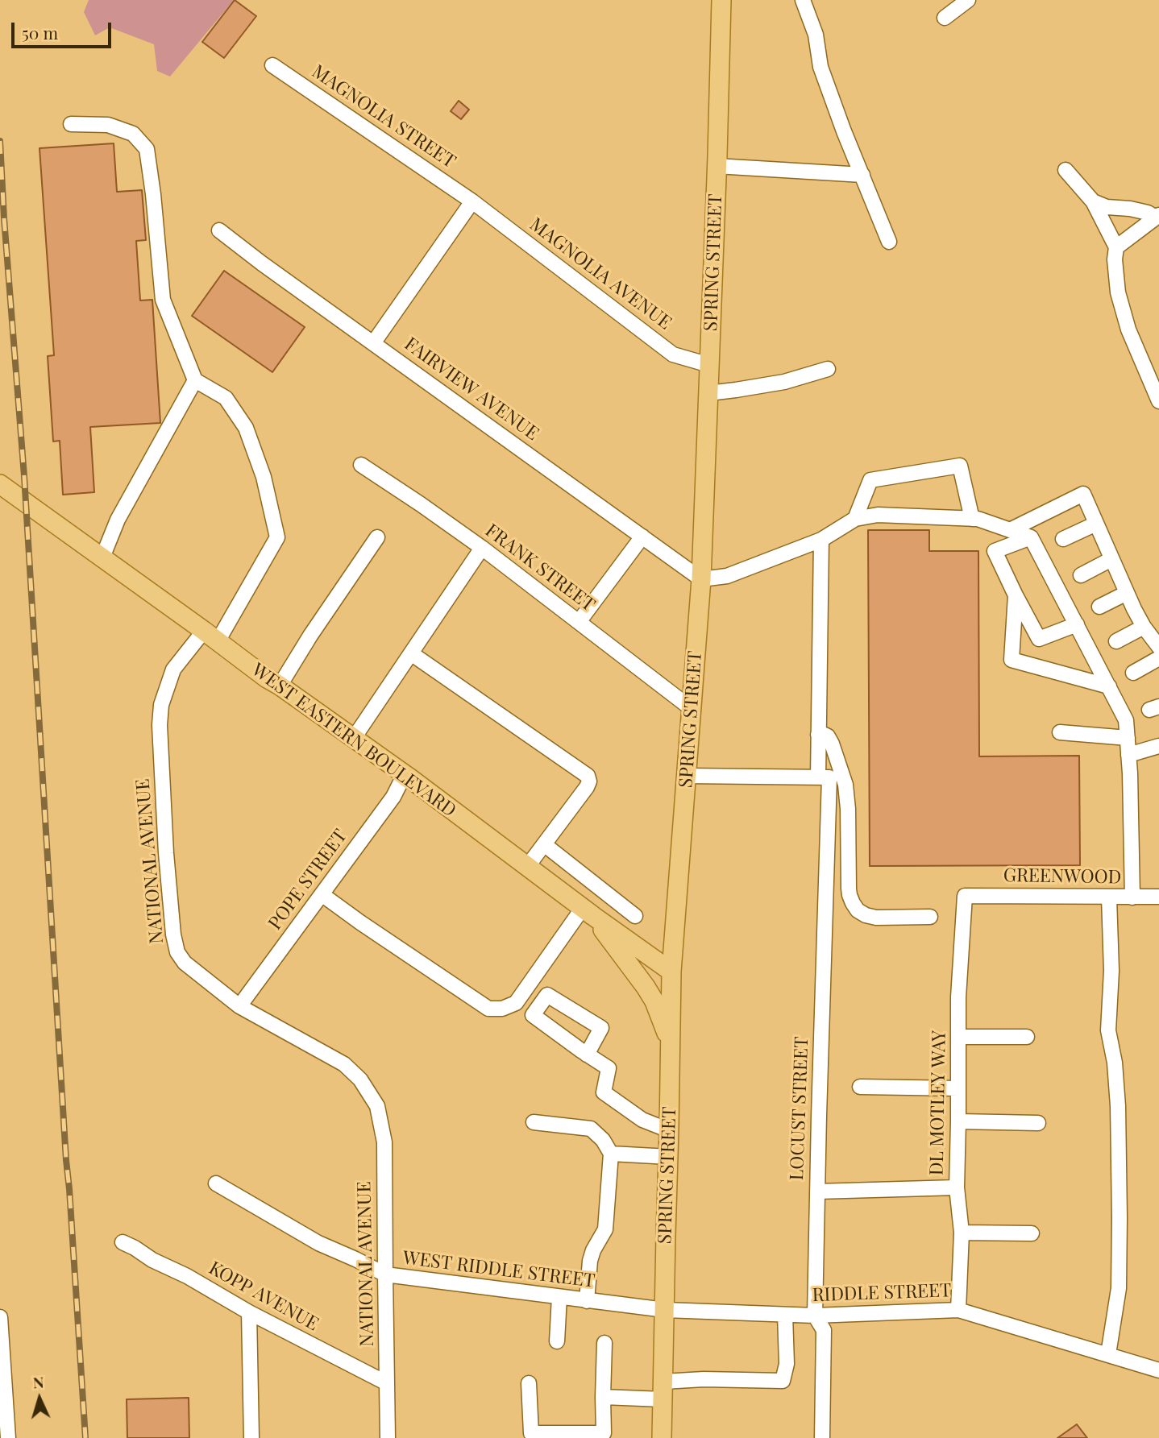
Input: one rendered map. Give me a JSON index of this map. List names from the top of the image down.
{
  "streets": {
    "main road": ["SPRING STREET", "WEST EASTERN BOULEVARD"],
    "street": [
      "MAGNOLIA STREET",
      "MAGNOLIA AVENUE",
      "FAIRVIEW AVENUE",
      "FRANK STREET",
      "NATIONAL AVENUE",
      "GREENWOOD",
      "POPE STREET",
      "DL MOTLEY WAY",
      "LOCUST STREET",
      "WEST RIDDLE STREET",
      "RIDDLE STREET",
      "KOPP AVENUE"
    ]
  },
  "crossings": [
    ["MAGNOLIA STREET", "MAGNOLIA AVENUE"],
    ["SPRING STREET", "MAGNOLIA AVENUE"],
    ["SPRING STREET", "FAIRVIEW AVENUE"],
    ["SPRING STREET", "FRANK STREET"],
    ["SPRING STREET", "WEST EASTERN BOULEVARD"],
    ["SPRING STREET", "WEST RIDDLE STREET"],
    ["SPRING STREET", "RIDDLE STREET"],
    ["WEST EASTERN BOULEVARD", "NATIONAL AVENUE"],
    ["WEST EASTERN BOULEVARD", "POPE STREET"],
    ["NATIONAL AVENUE", "POPE STREET"],
    ["NATIONAL AVENUE", "WEST RIDDLE STREET"],
    ["NATIONAL AVENUE", "KOPP AVENUE"],
    ["GREENWOOD", "DL MOTLEY WAY"],
    ["DL MOTLEY WAY", "RIDDLE STREET"],
    ["LOCUST STREET", "RIDDLE STREET"],
    ["WEST RIDDLE STREET", "RIDDLE STREET"]
  ],
  "scale_bar": "50 m",
  "north": "top"
}
